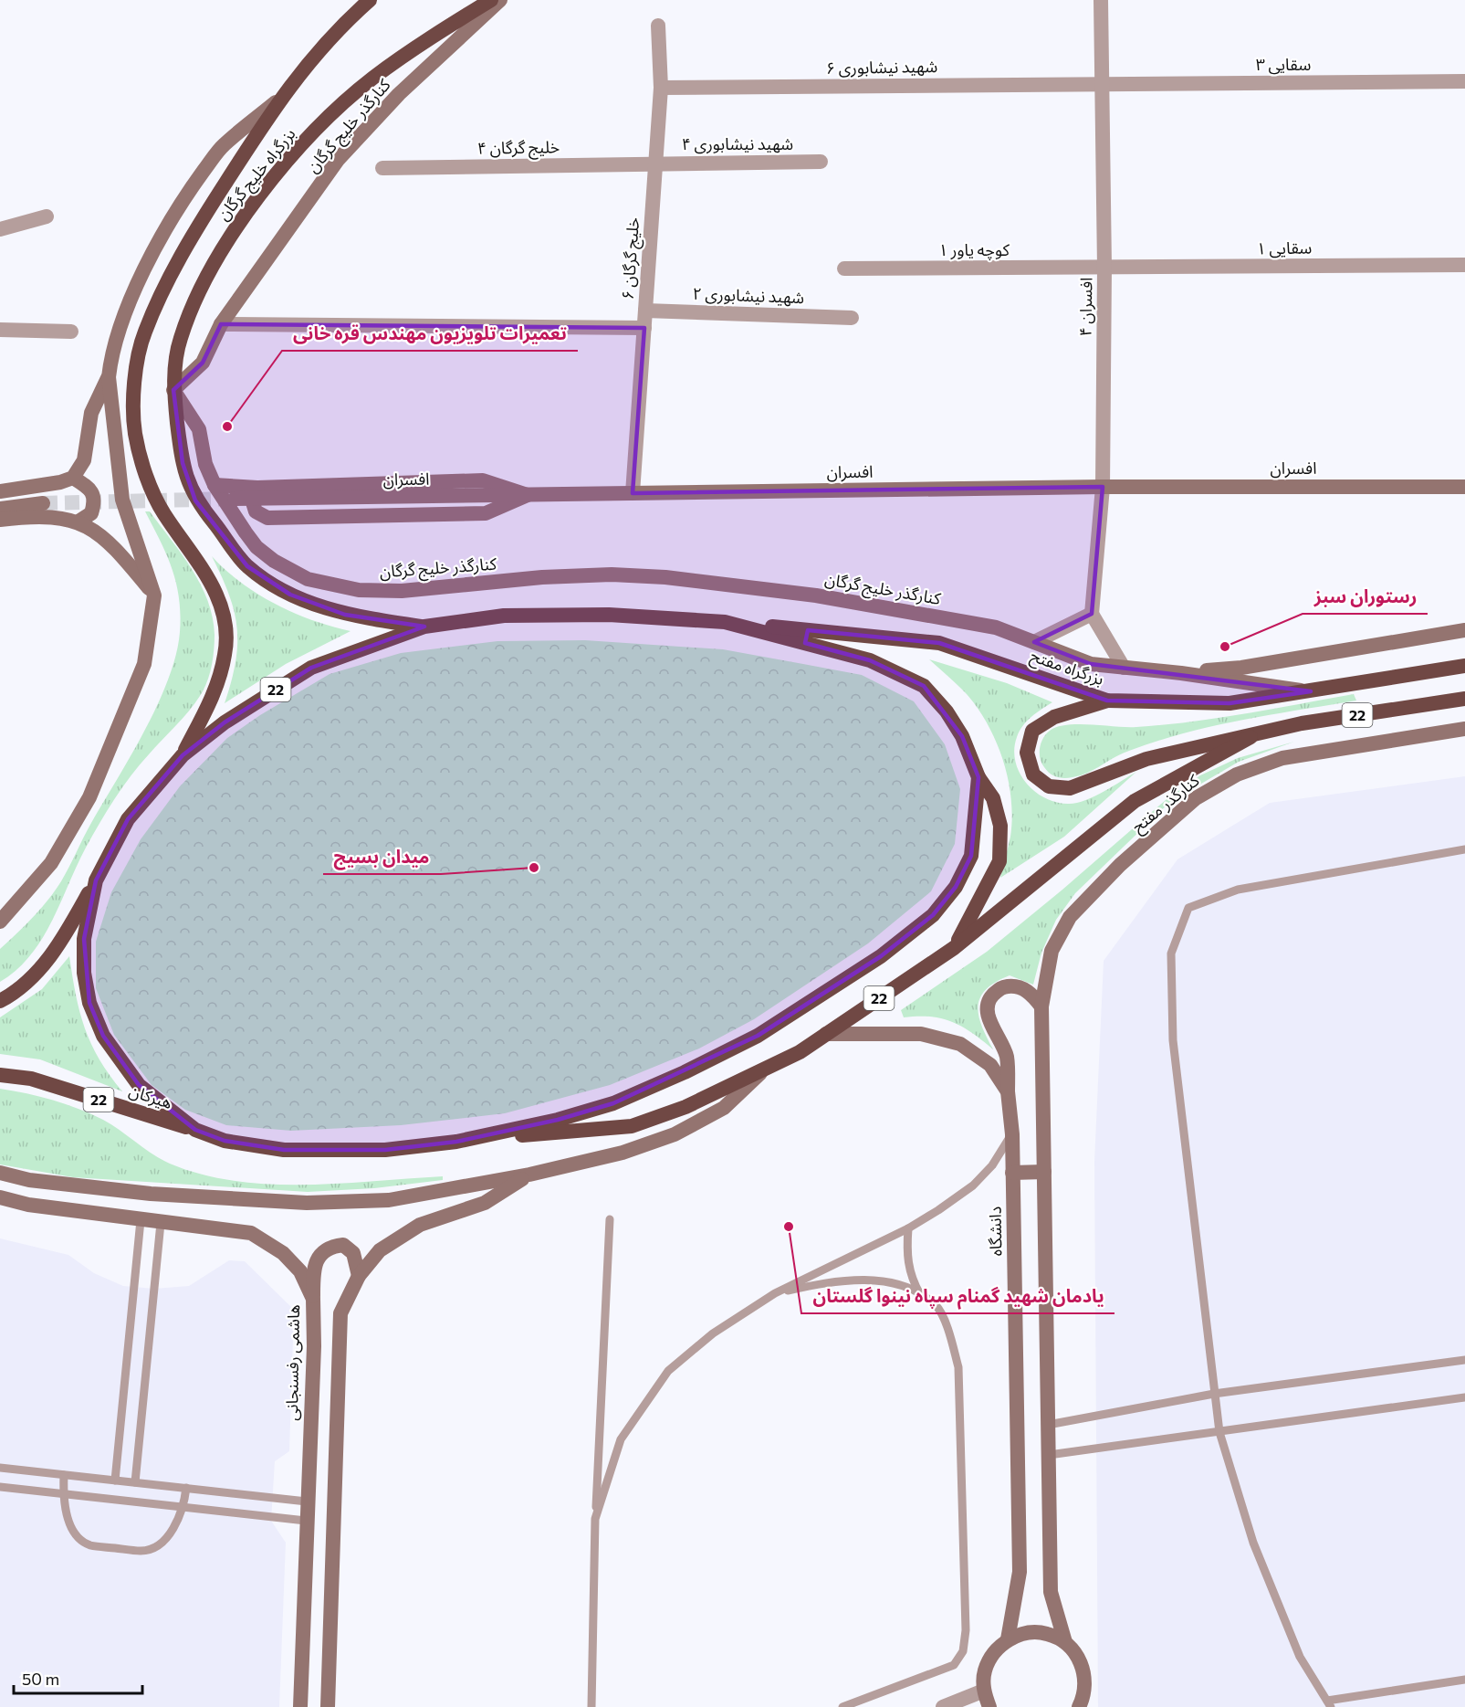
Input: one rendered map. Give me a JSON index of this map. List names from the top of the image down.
{
  "streets": {
    "highway": [
      "بزرگراه خلیج گرگان",
      "بزرگراه مفتح",
      "22",
      "هیرکان"
    ],
    "main road": [
      "کنارگذر خلیج گرگان",
      "افسران",
      "کنارگذر مفتح",
      "دانشگاه",
      "هاشمی رفسنجانی"
    ],
    "street": [
      "سقایی ۳",
      "شهید نیشابوری ۶",
      "شهید نیشابوری ۴",
      "خلیج گرگان ۴",
      "سقایی ۱",
      "کوچه یاور ۱",
      "خلیج گرگان ۶",
      "شهید نیشابوری ۲",
      "افسران ۴"
    ]
  },
  "crossings": [
    ["سقایی ۳", "شهید نیشابوری ۶"],
    ["سقایی ۳", "افسران ۴"],
    ["شهید نیشابوری ۶", "خلیج گرگان ۶"],
    ["شهید نیشابوری ۶", "افسران ۴"],
    ["کنارگذر خلیج گرگان", "بزرگراه خلیج گرگان"],
    ["شهید نیشابوری ۴", "خلیج گرگان ۴"],
    ["شهید نیشابوری ۴", "خلیج گرگان ۶"],
    ["خلیج گرگان ۴", "خلیج گرگان ۶"],
    ["بزرگراه خلیج گرگان", "22"],
    ["سقایی ۱", "کوچه یاور ۱"],
    ["سقایی ۱", "افسران ۴"],
    ["کوچه یاور ۱", "افسران ۴"],
    ["خلیج گرگان ۶", "شهید نیشابوری ۲"],
    ["خلیج گرگان ۶", "افسران"],
    ["افسران ۴", "افسران"],
    ["بزرگراه مفتح", "22"],
    ["22", "هیرکان"],
    ["22", "دانشگاه"]
  ],
  "places": [
    "تعمیرات تلویزیون مهندس قره خانی",
    "رستوران سبز",
    "میدان بسیج",
    "یادمان شهید گمنام سپاه نینوا گلستان"
  ],
  "scale_bar": "50 m"
}
